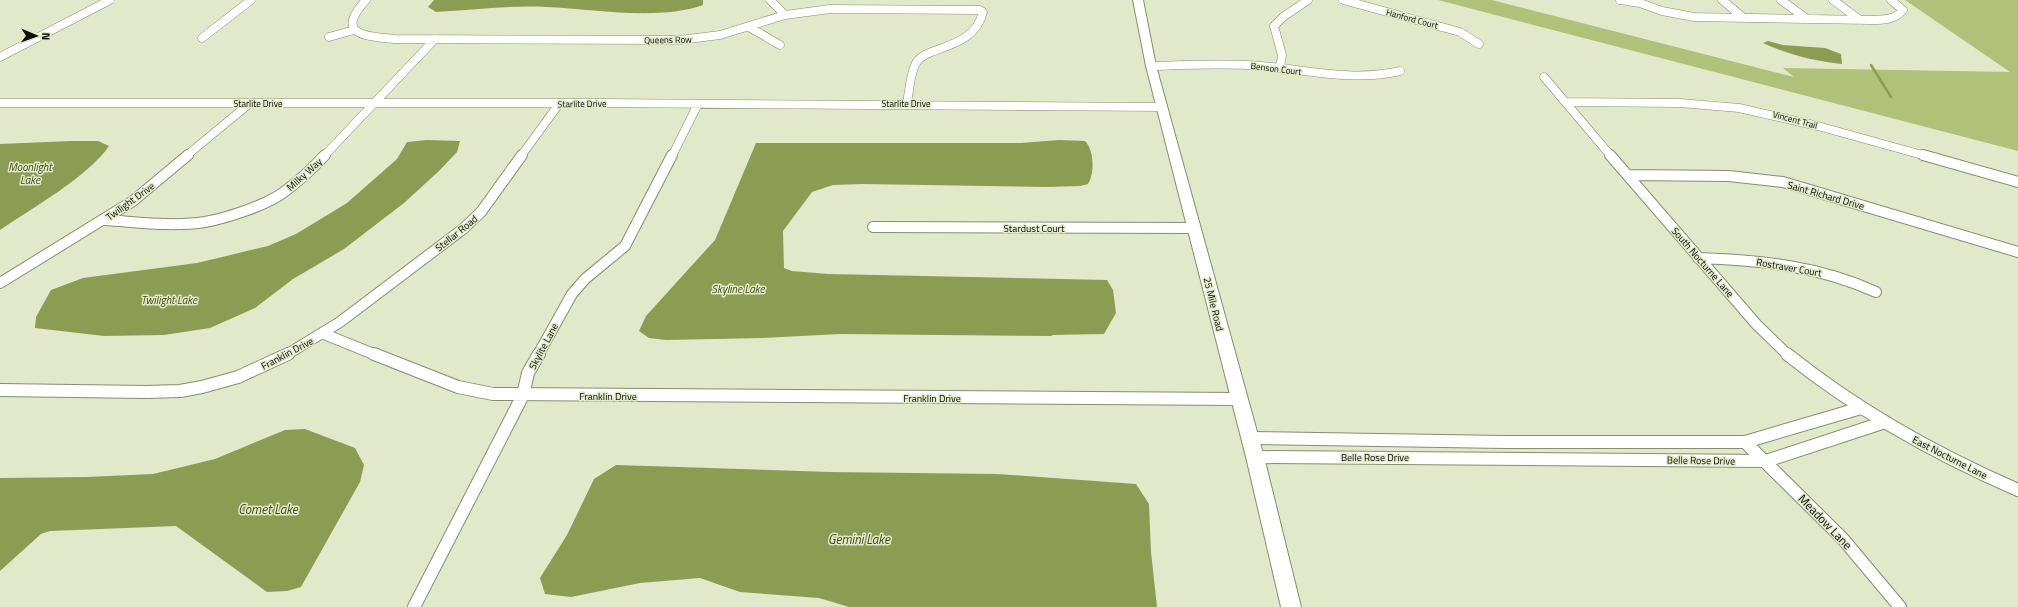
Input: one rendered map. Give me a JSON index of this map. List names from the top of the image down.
{
  "streets": {
    "street": [
      "Hanford Court",
      "Queens Row",
      "Benson Court",
      "Starlite Drive",
      "Vincent Trail",
      "Milky Way",
      "Saint Richard Drive",
      "Twilight Drive",
      "Stardust Court",
      "Stellar Road",
      "South Nocturne Lane",
      "Rostraver Court",
      "25 Mile Road",
      "Skylite Lane",
      "Franklin Drive",
      "Belle Rose Drive",
      "East Nocturne Lane",
      "Meadow Lane"
    ]
  },
  "crossings": [
    ["Queens Row", "Starlite Drive"],
    ["Queens Row", "Milky Way"],
    ["Benson Court", "25 Mile Road"],
    ["Starlite Drive", "Milky Way"],
    ["Starlite Drive", "Twilight Drive"],
    ["Starlite Drive", "Stellar Road"],
    ["Starlite Drive", "25 Mile Road"],
    ["Starlite Drive", "Skylite Lane"],
    ["Vincent Trail", "South Nocturne Lane"],
    ["Milky Way", "Twilight Drive"],
    ["Saint Richard Drive", "South Nocturne Lane"],
    ["Stardust Court", "25 Mile Road"],
    ["Stellar Road", "Franklin Drive"],
    ["South Nocturne Lane", "Rostraver Court"],
    ["South Nocturne Lane", "Belle Rose Drive"],
    ["South Nocturne Lane", "East Nocturne Lane"],
    ["25 Mile Road", "Franklin Drive"],
    ["25 Mile Road", "Belle Rose Drive"],
    ["Skylite Lane", "Franklin Drive"],
    ["Belle Rose Drive", "East Nocturne Lane"],
    ["Belle Rose Drive", "Meadow Lane"]
  ],
  "water": [
    "Moonlight Lake",
    "Skyline Lake",
    "Twilight Lake",
    "Comet Lake",
    "Gemini Lake"
  ],
  "north": "right"
}
